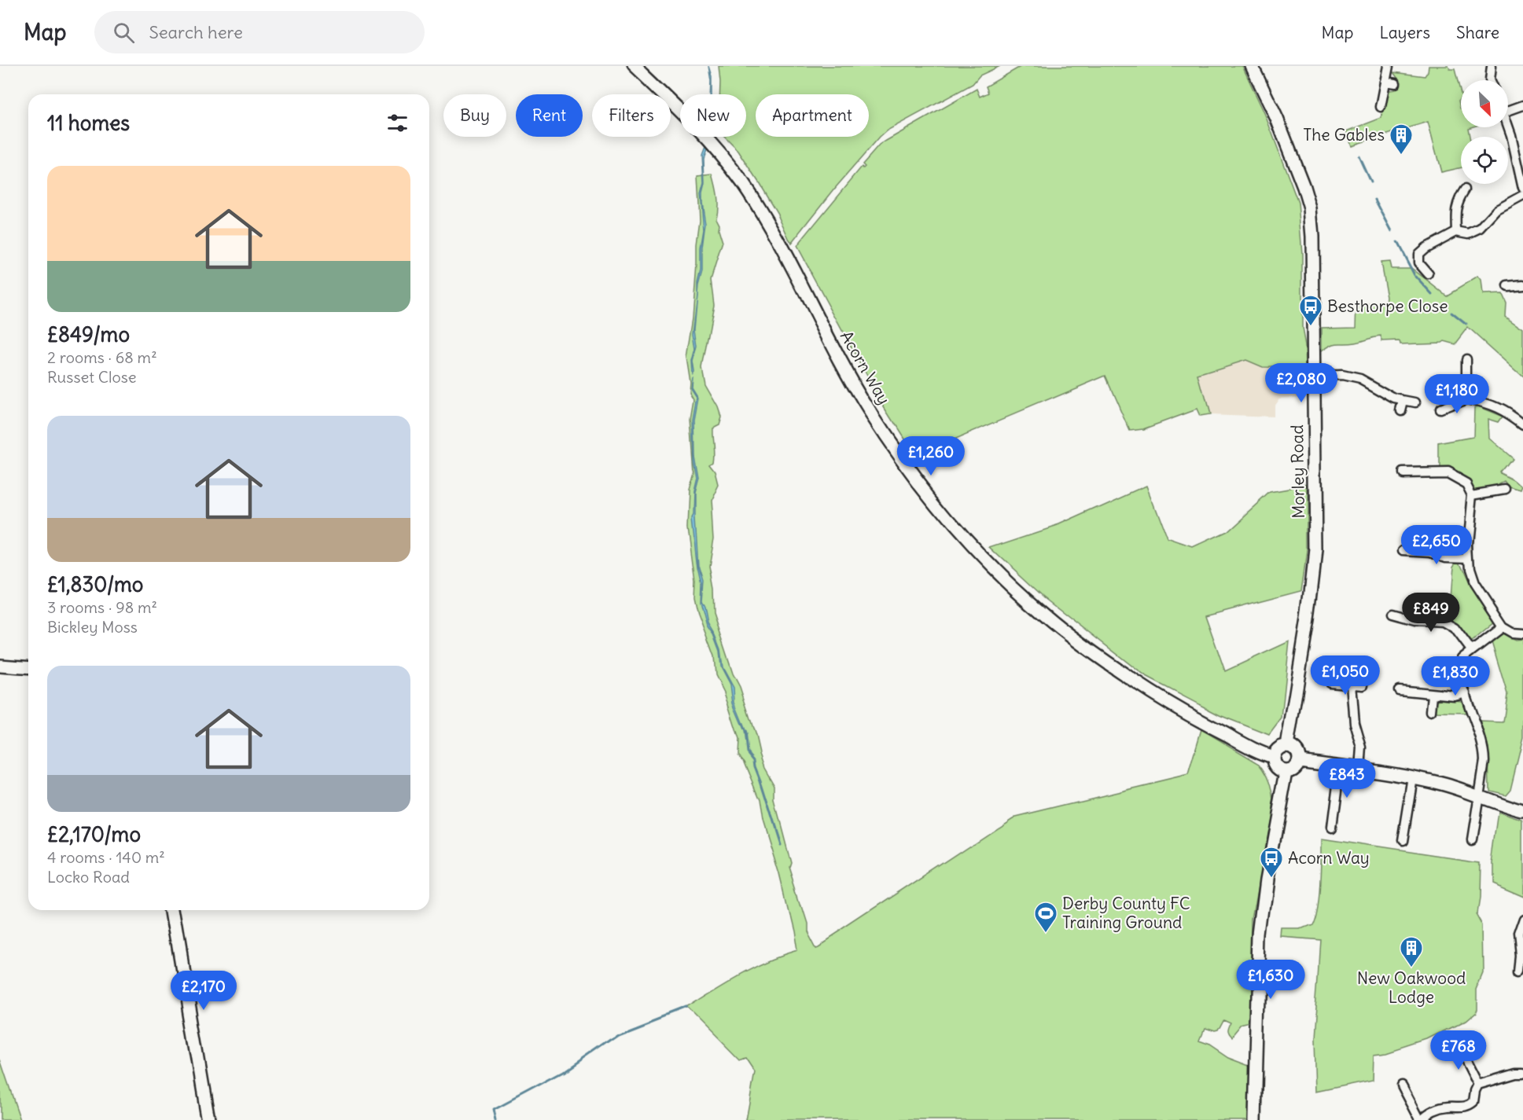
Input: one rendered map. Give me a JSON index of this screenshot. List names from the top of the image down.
{
  "streets": {
    "street": ["Acorn Way", "Morley Road"]
  },
  "crossings": [
    ["Acorn Way", "Morley Road"]
  ],
  "places": {
    "building": ["The Gables", "New Oakwood Lodge"],
    "bus stop": ["Besthorpe Close", "Acorn Way"],
    "sports": ["Derby County FC Training Ground"]
  },
  "north": "bottom right",
  "page": {
    "header": "Map",
    "search": "Search here",
    "nav": ["Map", "Layers", "Share"],
    "chip": [
      "Buy",
      "Rent",
      "Filters",
      "New",
      "Apartment"
    ],
    "heading": "11 homes",
    "list": [
      {
        "name": "£849/mo",
        "note": "2 rooms · 68 m² · Russet Close"
      },
      {
        "name": "£1,830/mo",
        "note": "3 rooms · 98 m² · Bickley Moss"
      },
      {
        "name": "£2,170/mo",
        "note": "4 rooms · 140 m² · Locko Road"
      }
    ],
    "price": [
      "£2,080",
      "£1,180",
      "£1,260",
      "£2,650",
      "£849",
      "£1,050",
      "£1,830",
      "£843",
      "£1,630",
      "£2,170",
      "£768"
    ]
  }
}
